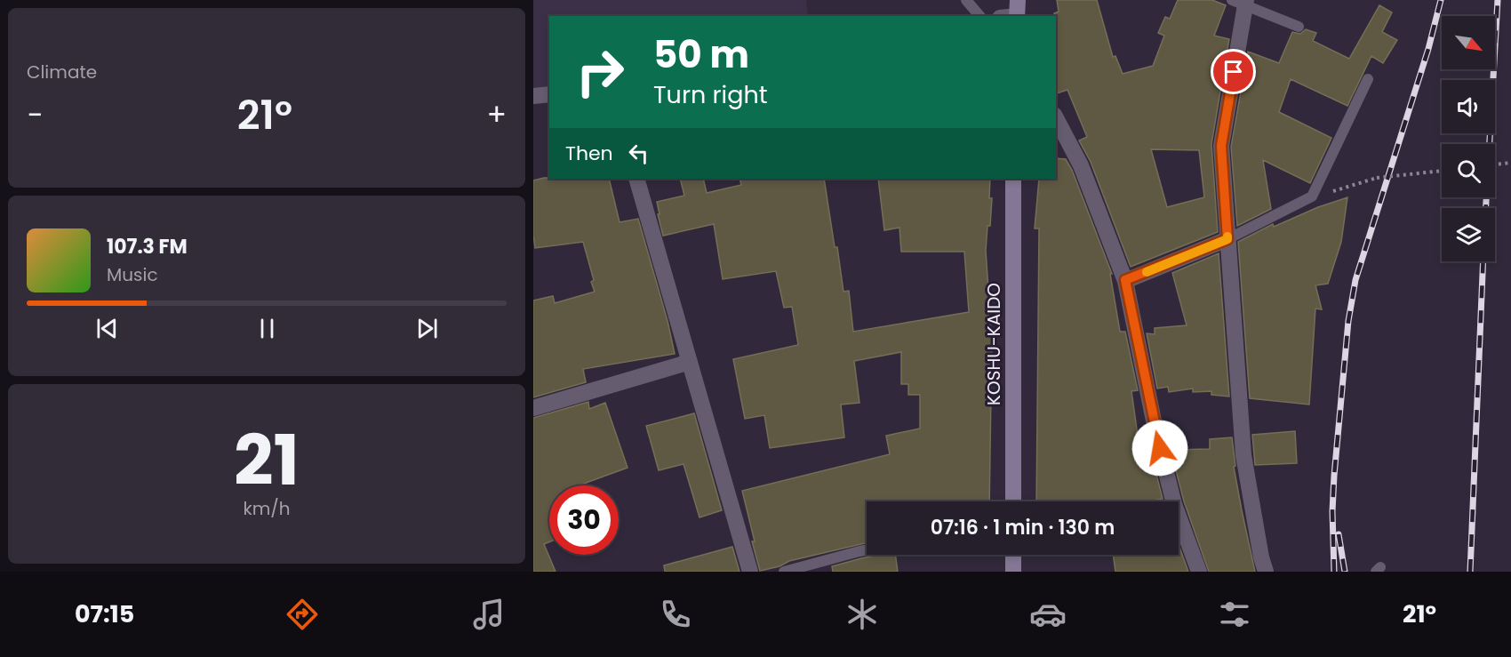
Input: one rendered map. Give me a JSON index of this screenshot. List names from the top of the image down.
{
  "streets": {
    "street": ["KOSHU-KAIDO"]
  },
  "north": "bottom right",
  "page": {
    "tile": [
      "Climate",
      ["21", "km/h"]
    ],
    "turn": ["50 m", "Turn right"],
    "heat": ["−", "21°", "+"],
    "then": "Then",
    "song": ["107.3 FM", "Music"],
    "limit": "30",
    "trip": "07:16 · 1 min · 130 m",
    "tabs": ["07:15", "21°"]
  }
}
